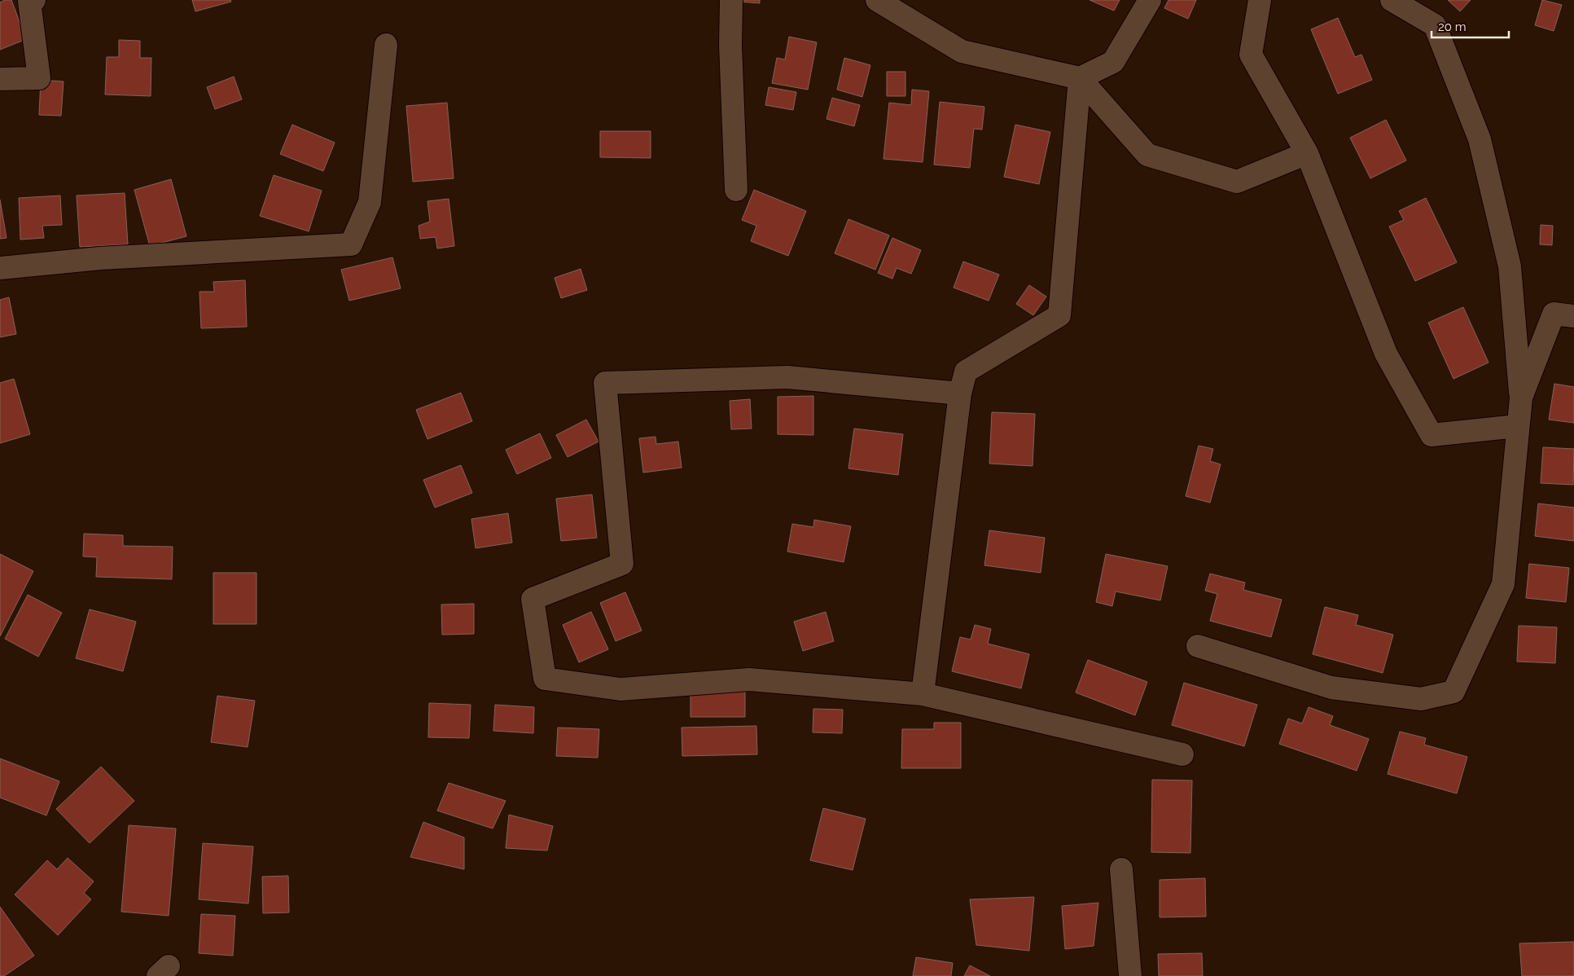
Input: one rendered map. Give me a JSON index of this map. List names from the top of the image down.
{
  "scale_bar": "20 m"
}
